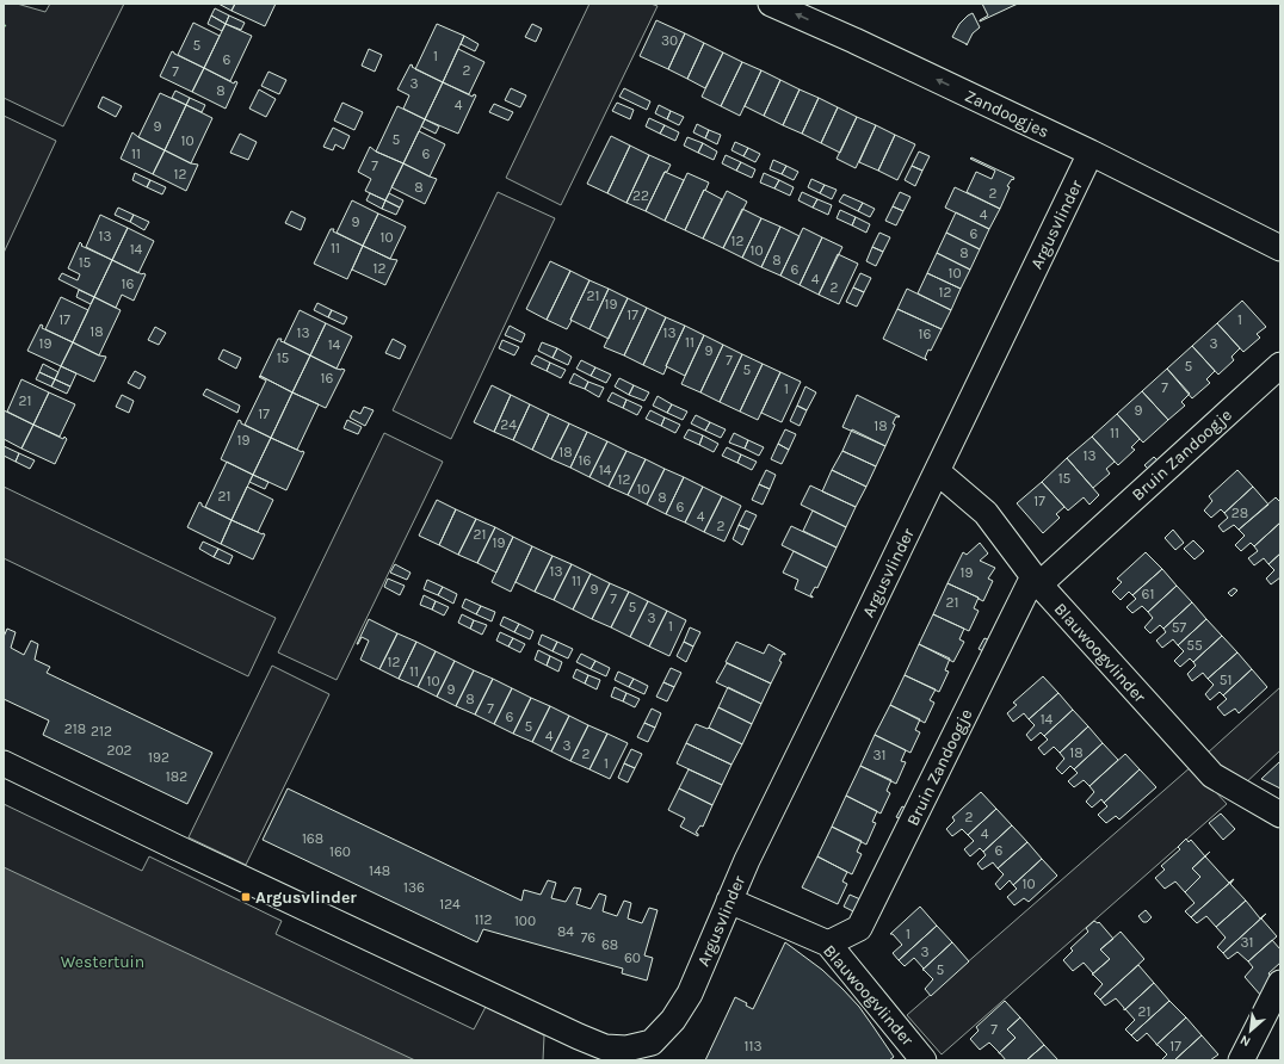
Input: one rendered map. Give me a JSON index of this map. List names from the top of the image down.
{
  "streets": {
    "street": [
      "Zandoogjes",
      "Argusvlinder",
      "Bruin Zandoogje",
      "Blauwoogvlinder"
    ]
  },
  "crossings": [
    ["Zandoogjes", "Argusvlinder"],
    ["Argusvlinder", "Blauwoogvlinder"],
    ["Bruin Zandoogje", "Blauwoogvlinder"]
  ],
  "one_way": ["Zandoogjes"],
  "parks": ["Westertuin"],
  "places": {
    "transit": ["Argusvlinder"]
  },
  "house_numbers": [
    "30",
    "5",
    "1",
    "6",
    "2",
    "7",
    "3",
    "8",
    "4",
    "9",
    "5",
    "10",
    "11",
    "6",
    "7",
    "12",
    "8",
    "2",
    "22",
    "4",
    "9",
    "6",
    "13",
    "10",
    "12",
    "11",
    "14",
    "10",
    "8",
    "8",
    "15",
    "12",
    "6",
    "10",
    "4",
    "16",
    "2",
    "12",
    "21",
    "19",
    "17",
    "17",
    "1",
    "18",
    "13",
    "13",
    "16",
    "11",
    "19",
    "3",
    "14",
    "9",
    "15",
    "7",
    "5",
    "5",
    "16",
    "7",
    "1",
    "21",
    "9",
    "17",
    "24",
    "18",
    "11",
    "19",
    "18",
    "13",
    "16",
    "14",
    "15",
    "12",
    "10",
    "21",
    "8",
    "17",
    "6",
    "28",
    "4",
    "2",
    "21",
    "19",
    "13",
    "19",
    "11",
    "9",
    "61",
    "7",
    "21",
    "5",
    "3",
    "1",
    "57",
    "55",
    "12",
    "11",
    "51",
    "10",
    "9",
    "8",
    "7",
    "6",
    "14",
    "5",
    "218",
    "212",
    "4",
    "3",
    "202",
    "18",
    "2",
    "31",
    "192",
    "1",
    "182",
    "2",
    "4",
    "168",
    "6",
    "160",
    "148",
    "10",
    "136",
    "124",
    "112",
    "100",
    "84",
    "1",
    "76",
    "31",
    "68",
    "3",
    "60",
    "5",
    "21",
    "7",
    "113",
    "17"
  ],
  "north": "bottom left"
}
